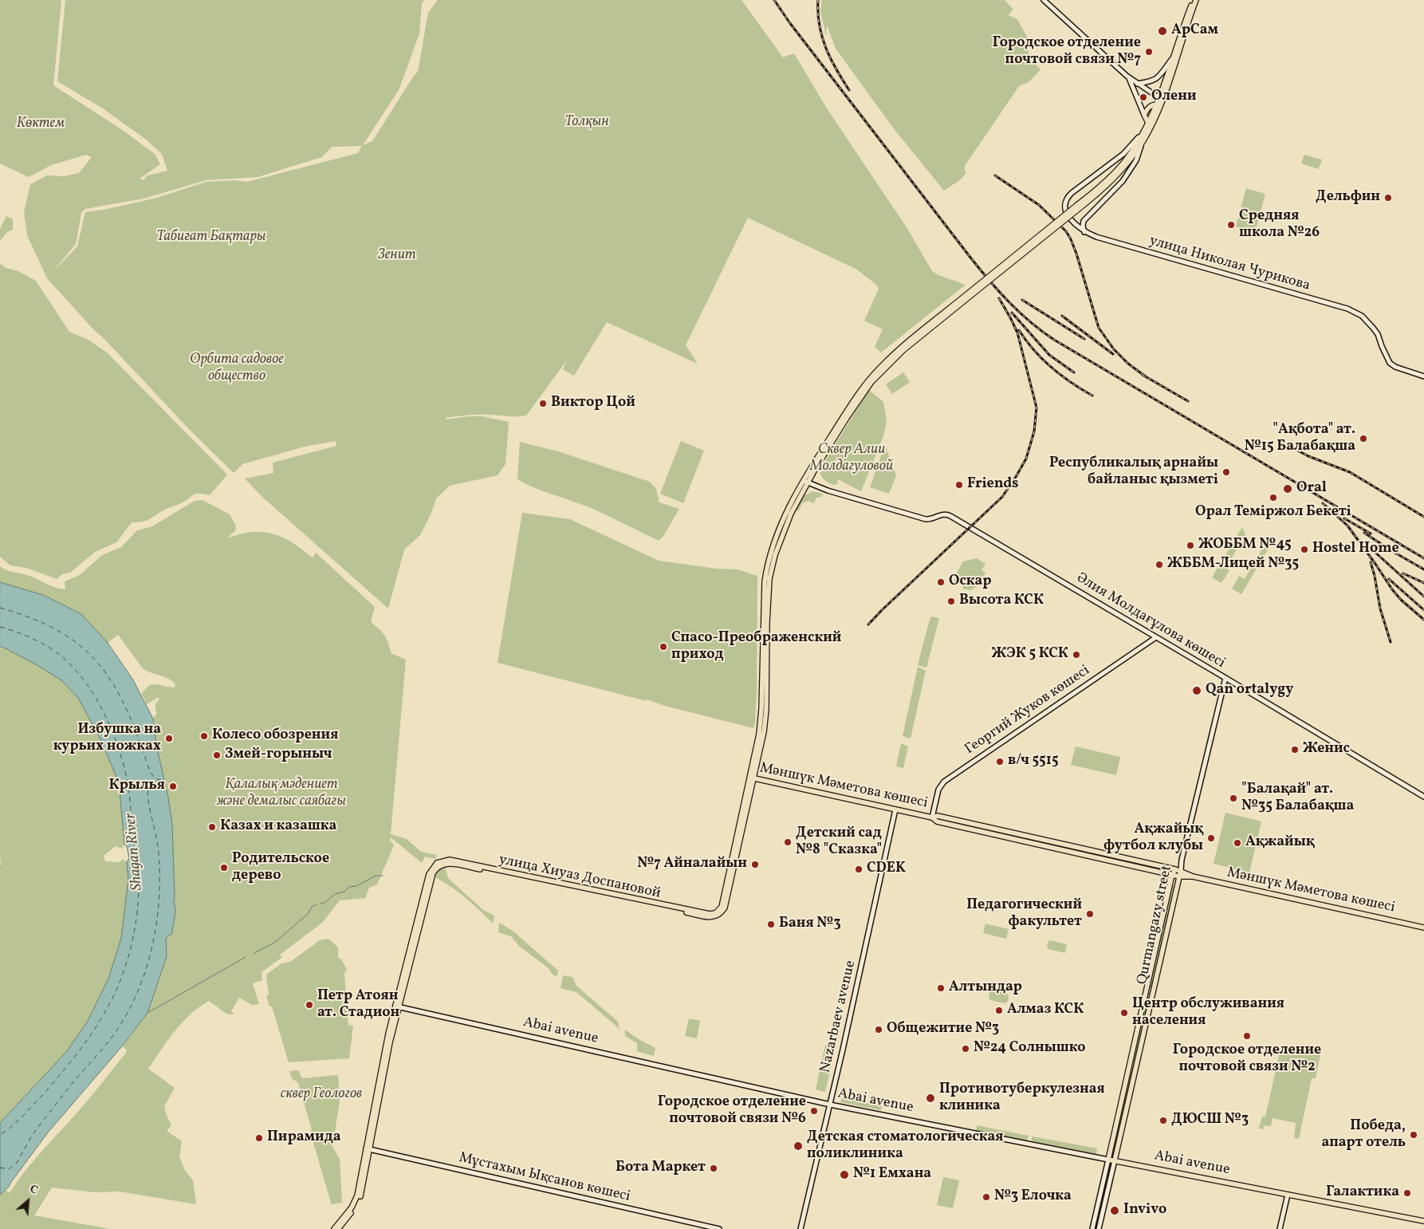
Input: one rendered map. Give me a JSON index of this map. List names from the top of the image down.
{
  "streets": {
    "main road": [
      "улица Николая Чурикова",
      "Әлия Молдағұлова көшесі",
      "Георгий Жуков көшесі",
      "Мәншүк Мәметова көшесі",
      "улица Хиуаз Доспановой",
      "Qurmangazy street",
      "Nazarbaev avenue",
      "Abai avenue",
      "Мұстахым Ықсанов көшесі"
    ]
  },
  "crossings": [
    ["Әлия Молдағұлова көшесі", "Георгий Жуков көшесі"],
    ["Әлия Молдағұлова көшесі", "Qurmangazy street"],
    ["Георгий Жуков көшесі", "Мәншүк Мәметова көшесі"],
    ["Мәншүк Мәметова көшесі", "Qurmangazy street"],
    ["Мәншүк Мәметова көшесі", "Nazarbaev avenue"],
    ["улица Хиуаз Доспановой", "Abai avenue"],
    ["Qurmangazy street", "Abai avenue"],
    ["Nazarbaev avenue", "Abai avenue"]
  ],
  "water": ["Shagan River"],
  "parks": [
    "Толқын",
    "Көктем",
    "Табиғат Бақтары",
    "Зенит",
    "Орбита садовое общество",
    "Сквер Алии Молдагуловой",
    "Қалалық мәдениет және демалыс саябағы",
    "сквер Геологов"
  ],
  "places": [
    "АрСам",
    "Городское отделение почтовой связи №7",
    "Олени",
    "Дельфин",
    "Средняя школа №26",
    "Виктор Цой",
    "\"Ақбота\" ат. №15 Балабақша",
    "Республикалық арнайы байланыс қызметі",
    "Friends",
    "Oral",
    "Орал Теміржол Бекеті",
    "ЖОББМ №45",
    "Hostel Home",
    "ЖББМ-Лицей №35",
    "Оскар",
    "Высота КСК",
    "Спасо-Преображенский приход",
    "ЖЭК 5 КСК",
    "Qan ortalygy",
    "Колесо обозрения",
    "Избушка на курьих ножках",
    "Женис",
    "Змей-горыныч",
    "в/ч 5515",
    "Крылья",
    "\"Балақай\" ат. №35 Балабақша",
    "Казах и казашка",
    "Ақжайық футбол клубы",
    "Детский сад №8 \"Сказка\"",
    "Ақжайық",
    "№7 Айналайын",
    "Родительское дерево",
    "CDEK",
    "Педагогический факультет",
    "Баня №3",
    "Алтындар",
    "Петр Атоян ат. Стадион",
    "Алмаз КСК",
    "Центр обслуживания наcеления",
    "Общежитие №3",
    "Городское отделение почтовой связи №2",
    "№24 Солнышко",
    "Противотуберкулезная клиника",
    "Городское отделение почтовой связи №6",
    "ДЮСШ №3",
    "Победа, апарт отель",
    "Пирамида",
    "Детская стоматологическая поликлиника",
    "Бота Маркет",
    "№1 Емхана",
    "Галактика",
    "№3 Елочка",
    "Invivo"
  ],
  "north": "top right"
}
